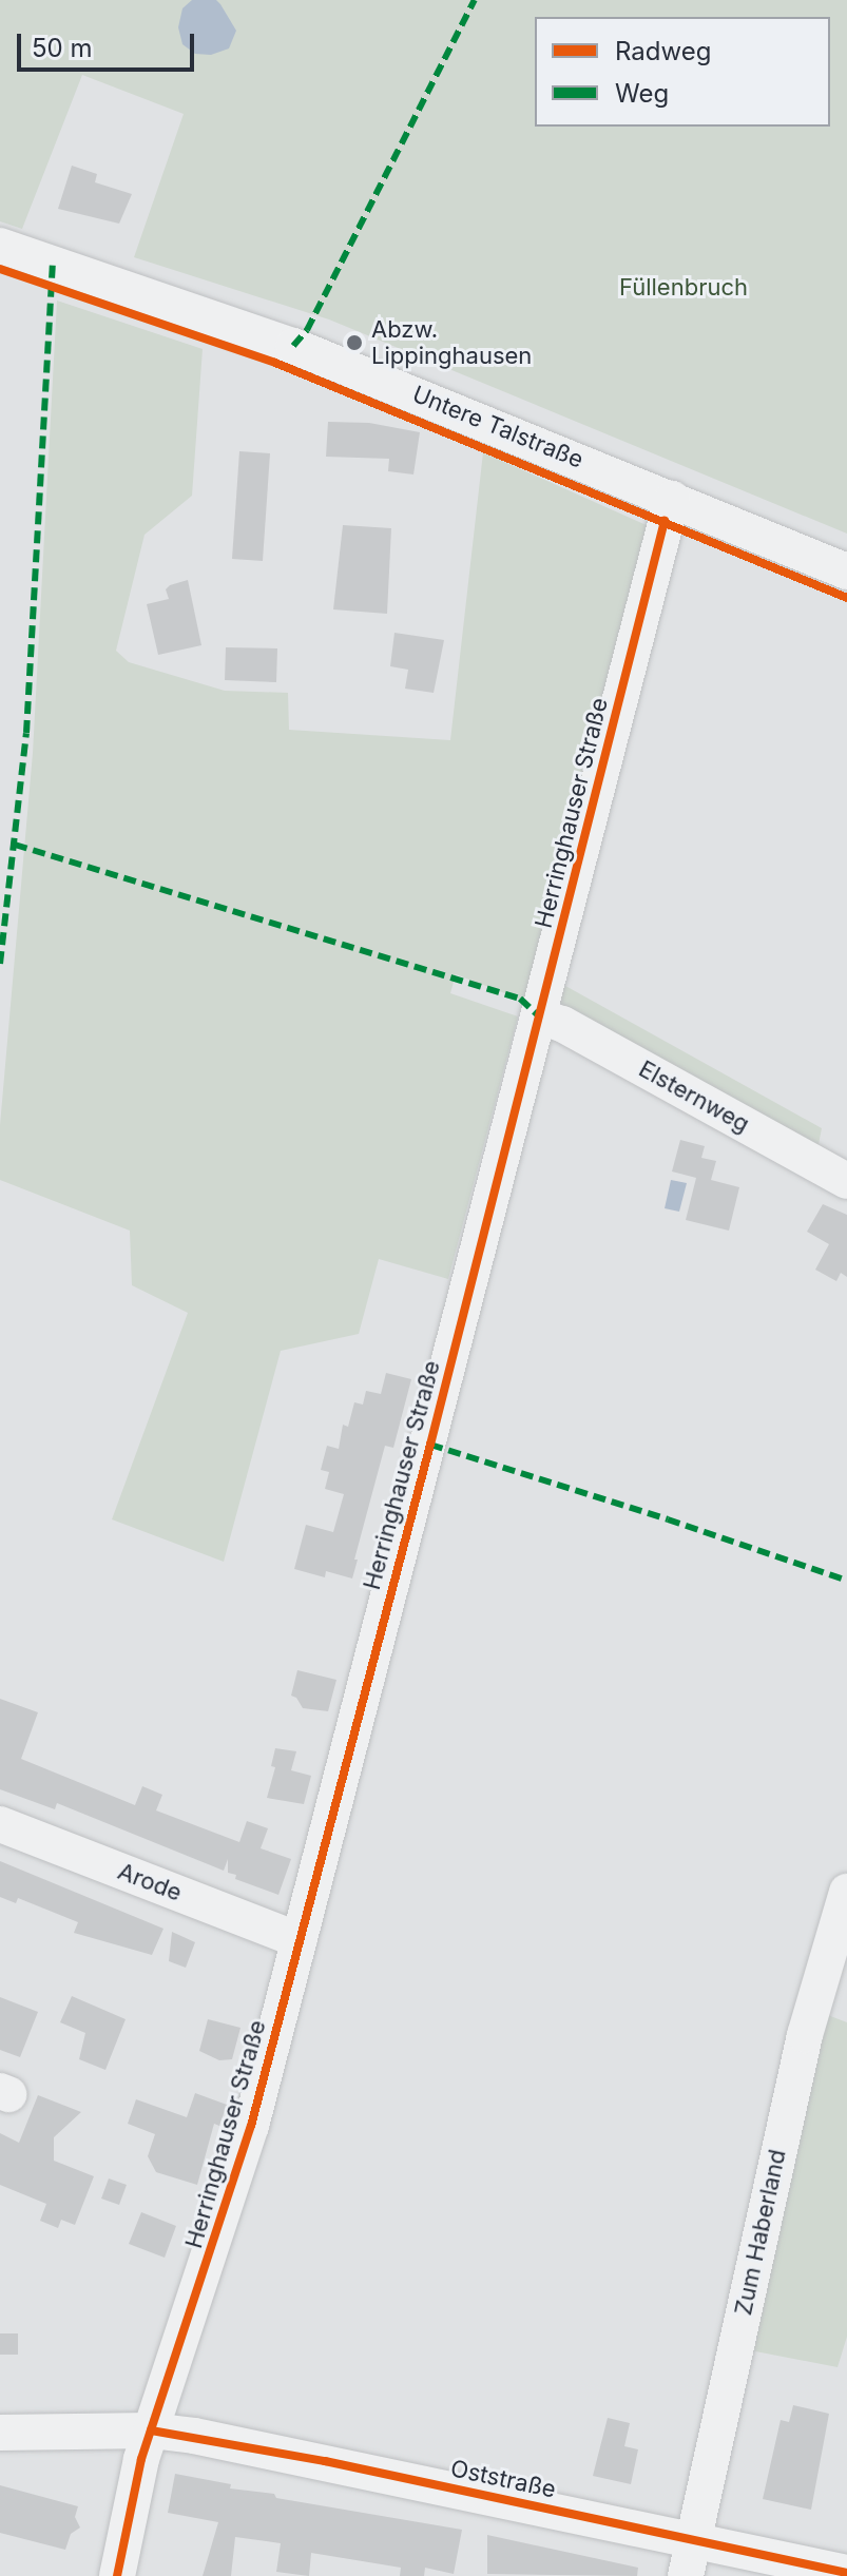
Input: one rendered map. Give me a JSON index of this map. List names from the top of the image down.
{
  "streets": {
    "street": [
      "Untere Talstraße",
      "Herringhauser Straße",
      "Elsternweg",
      "Arode",
      "Zum Haberland",
      "Oststraße"
    ]
  },
  "crossings": [
    ["Untere Talstraße", "Herringhauser Straße"],
    ["Herringhauser Straße", "Elsternweg"],
    ["Herringhauser Straße", "Arode"],
    ["Herringhauser Straße", "Oststraße"],
    ["Zum Haberland", "Oststraße"]
  ],
  "parks": ["Füllenbruch"],
  "places": ["Abzw. Lippinghausen"],
  "legend": ["Radweg", "Weg"],
  "scale_bar": "50 m"
}
